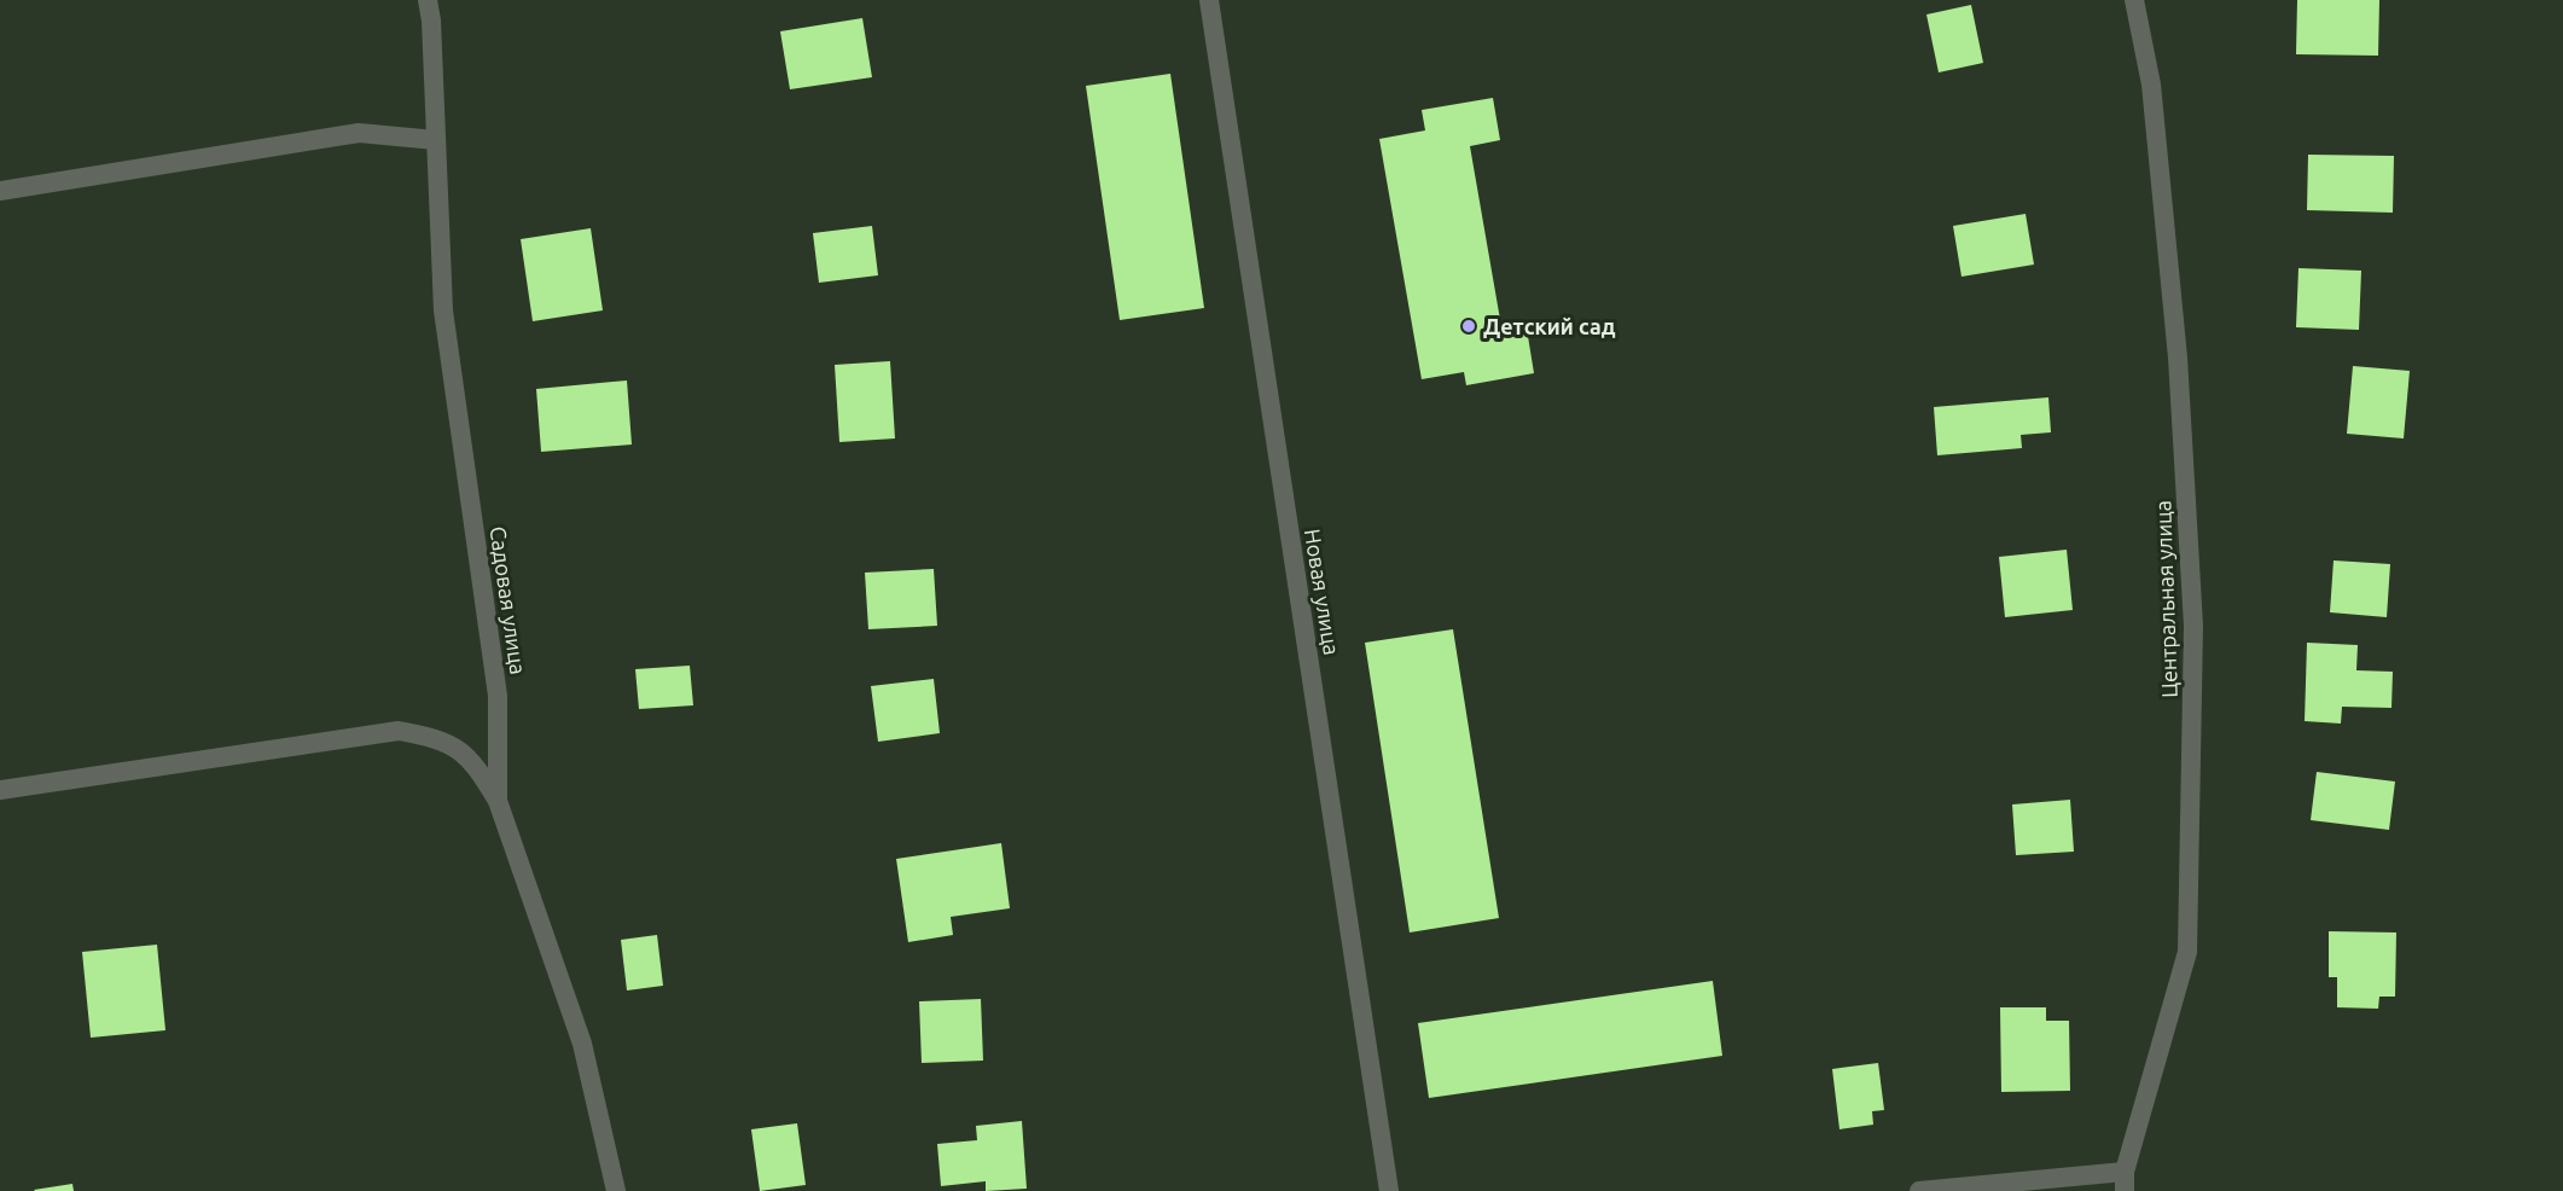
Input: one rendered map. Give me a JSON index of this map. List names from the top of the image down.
{
  "streets": {
    "street": ["Новая улица", "Центральная улица", "Садовая улица"]
  },
  "places": ["Детский сад"]
}
